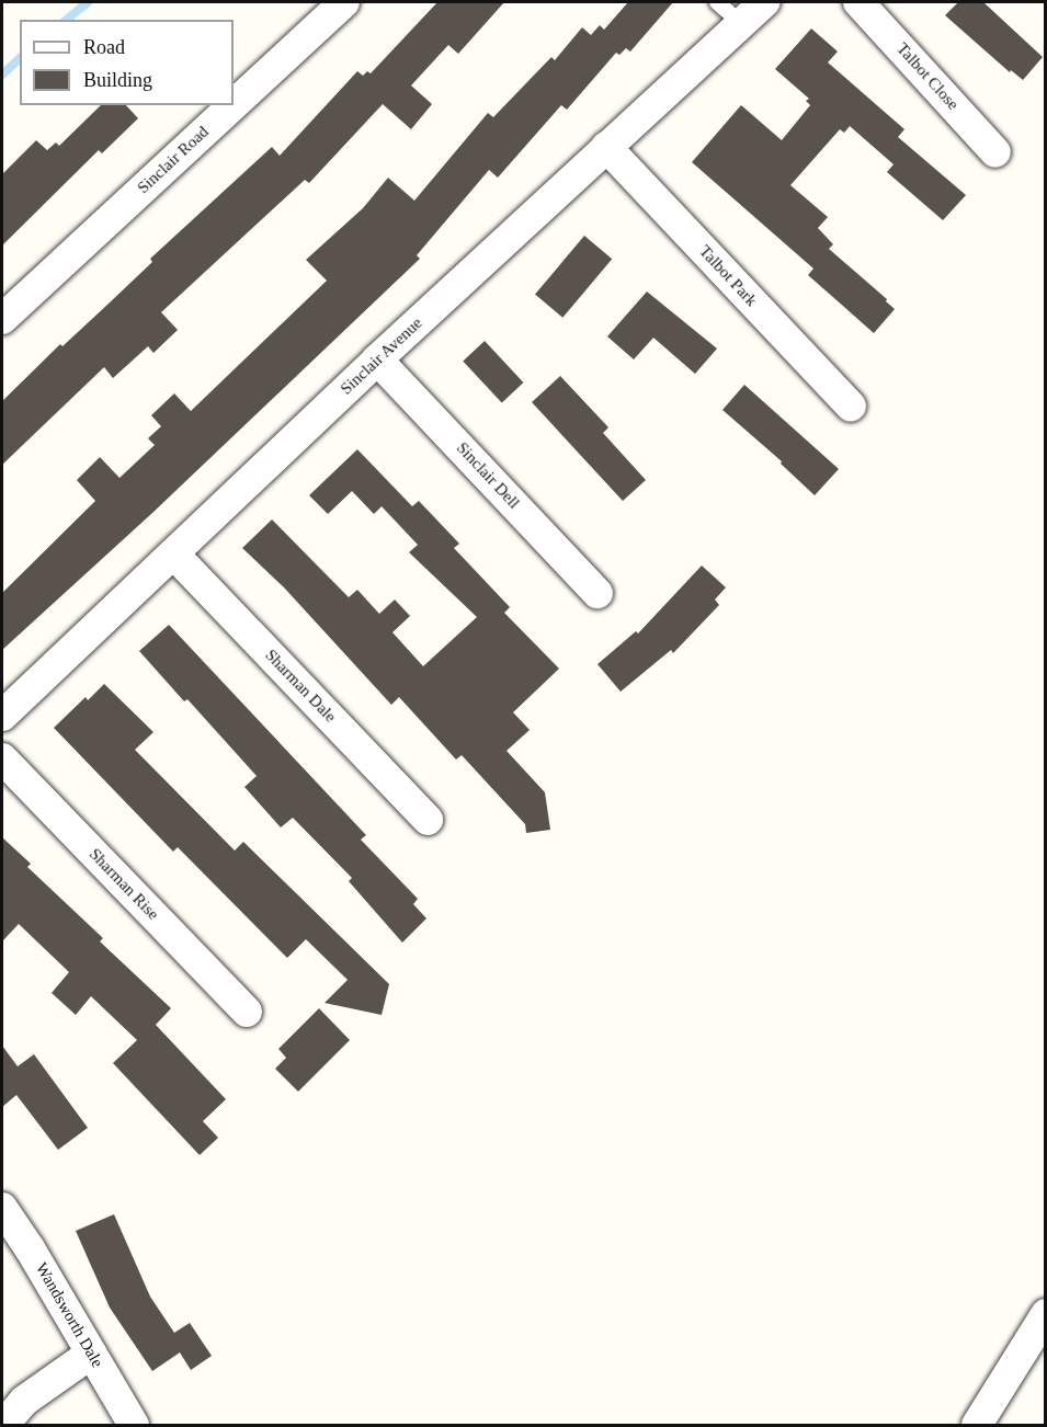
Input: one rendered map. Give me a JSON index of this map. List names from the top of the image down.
{
  "streets": {
    "street": [
      "Talbot Close",
      "Sinclair Road",
      "Talbot Park",
      "Sinclair Avenue",
      "Sinclair Dell",
      "Sharman Dale",
      "Sharman Rise",
      "Wandsworth Dale"
    ]
  },
  "crossings": [
    ["Talbot Park", "Sinclair Avenue"],
    ["Sinclair Avenue", "Sinclair Dell"],
    ["Sinclair Avenue", "Sharman Dale"]
  ],
  "legend": ["Road", "Building"]
}
